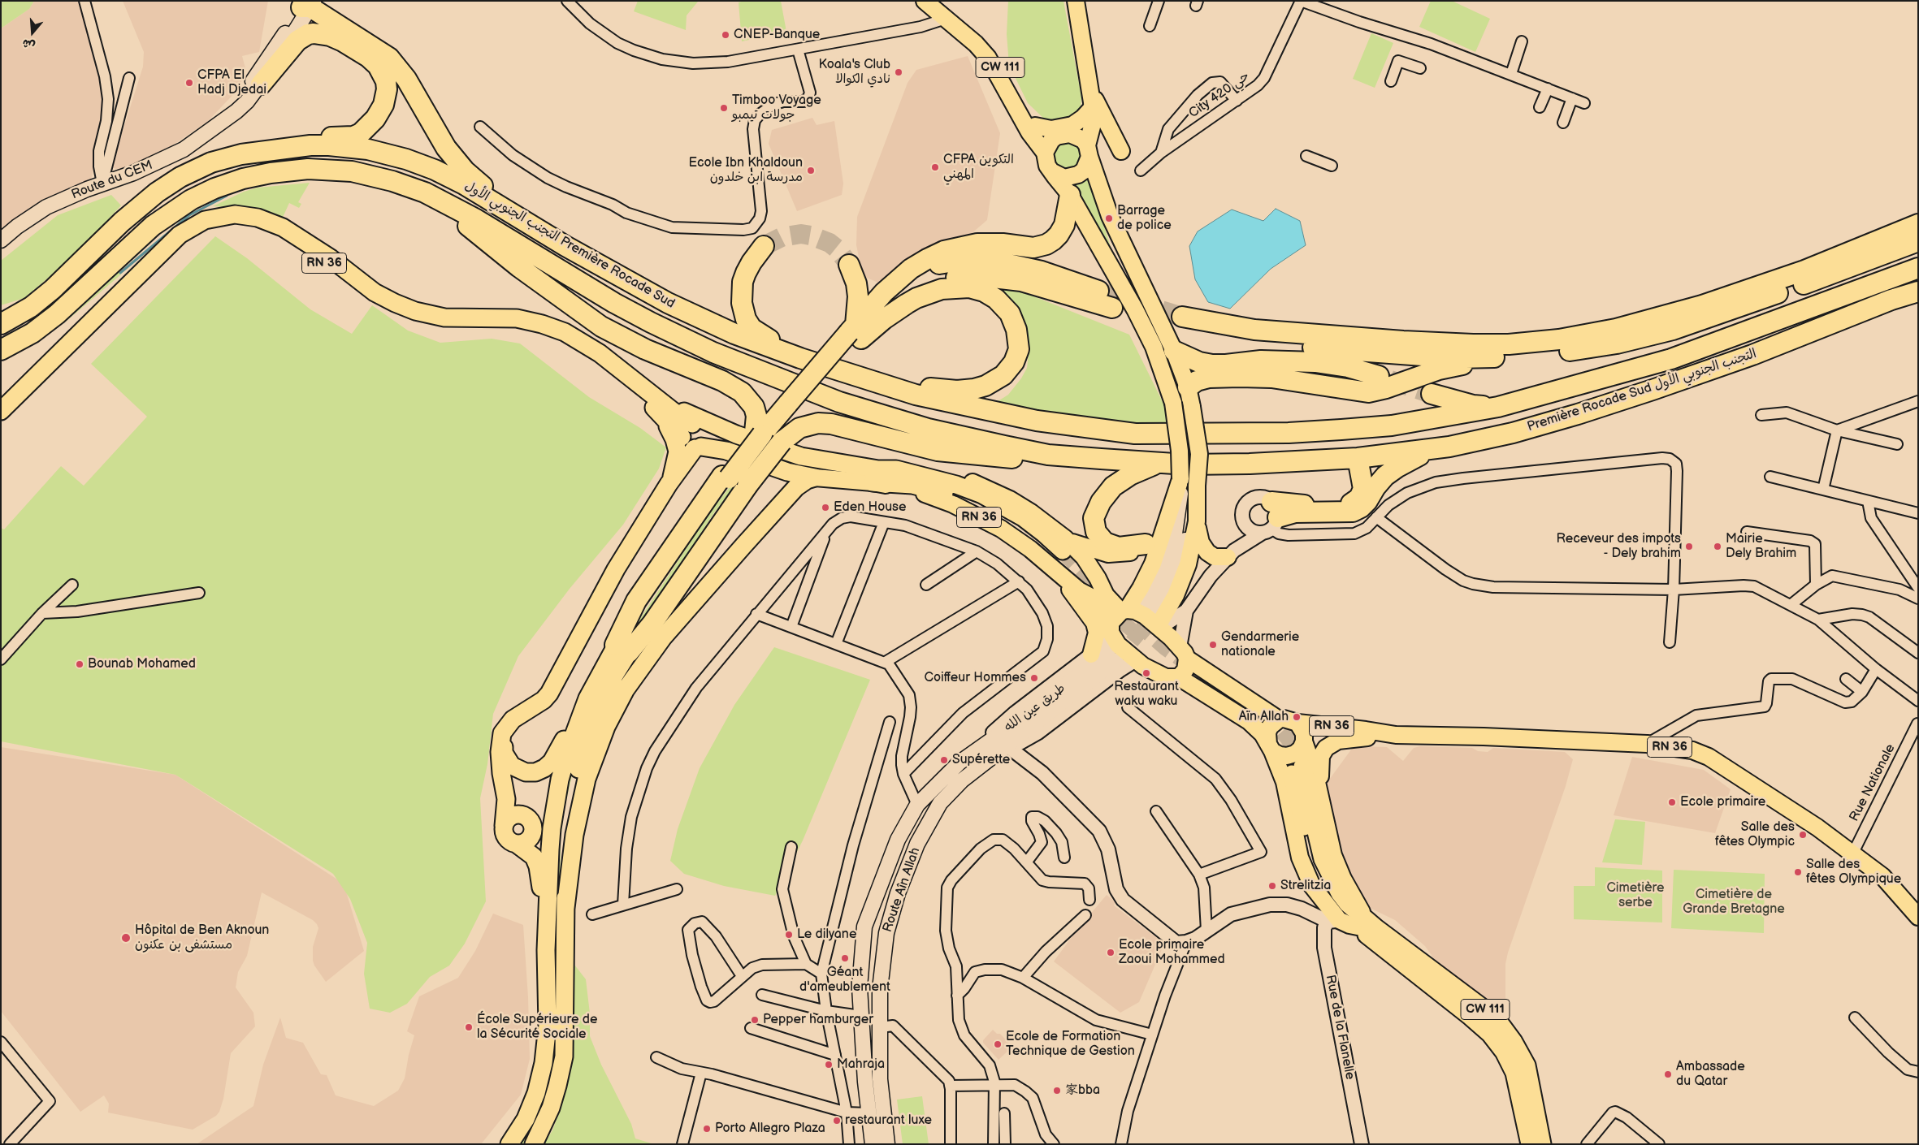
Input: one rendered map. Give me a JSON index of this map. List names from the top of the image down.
{
  "streets": {
    "highway": [
      "CW 111",
      "التجنب الجنوبي الأول Première Rocade Sud",
      "RN 36",
      "Première Rocade Sud التجنب الجنوبي الأول"
    ],
    "main road": ["Route du CEM", "طريق عين الله", "Route Aîn Allah"],
    "street": ["City 420 حي", "Rue Nationale", "Rue de la Flanelle"]
  },
  "crossings": [
    ["التجنب الجنوبي الأول Première Rocade Sud", "Première Rocade Sud التجنب الجنوبي الأول"],
    ["RN 36", "Rue Nationale"],
    ["طريق عين الله", "Route Aîn Allah"]
  ],
  "parks": ["Cimetière serbe", "Cimetière de Grande Bretagne"],
  "places": [
    "CNEP-Banque",
    "Koala's Club نادي الكوالا",
    "CFPA El Hadj Djedai",
    "Timboo Voyage جولات تيمبو",
    "CFPA التكوين المهني",
    "Ecole Ibn Khaldoun مدرسة ابن خلدون",
    "Barrage de police",
    "Eden House",
    "Receveur des impots - Dely brahim",
    "Mairie Dely Brahim",
    "Gendarmerie nationale",
    "Bounab Mohamed",
    "Restaurant waku waku",
    "Coiffeur Hommes",
    "Aïn Allah",
    "Supérette",
    "Ecole primaire",
    "Salle des fêtes Olympic",
    "Salle des fêtes Olympique",
    "Strelitzia",
    "Le dilyane",
    "Hôpital de Ben Aknoun مستشفى بن عكنون",
    "Ecole primaire Zaoui Mohammed",
    "Géant d'ameublement",
    "Pepper hamburger",
    "École Supérieure de la Sécurité Sociale",
    "Ecole de Formation Technique de Gestion",
    "Mahraja",
    "Ambassade du Qatar",
    "家bba",
    "restaurant luxe",
    "Porto Allegro Plaza"
  ],
  "north": "bottom"
}
